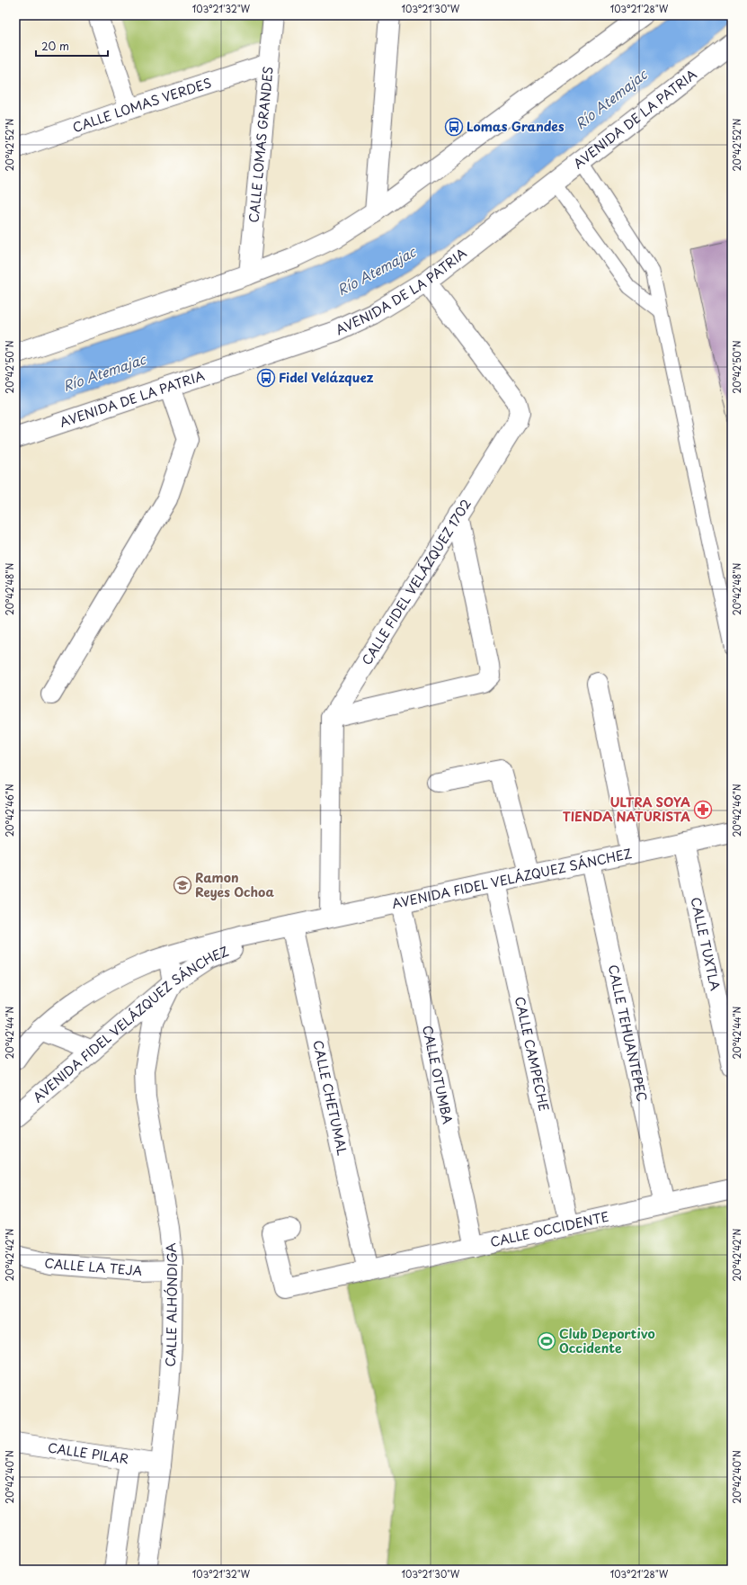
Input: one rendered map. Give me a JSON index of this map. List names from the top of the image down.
{
  "streets": {
    "street": [
      "CALLE LOMAS VERDES",
      "AVENIDA DE LA PATRIA",
      "CALLE LOMAS GRANDES",
      "CALLE FIDEL VELÁZQUEZ 1702",
      "AVENIDA FIDEL VELÁZQUEZ SÁNCHEZ",
      "CALLE TUXTLA",
      "CALLE TEHUANTEPEC",
      "CALLE CAMPECHE",
      "CALLE OTUMBA",
      "CALLE CHETUMAL",
      "CALLE OCCIDENTE",
      "CALLE LA TEJA",
      "CALLE ALHÓNDIGA",
      "CALLE PILAR"
    ]
  },
  "crossings": [
    ["CALLE LOMAS VERDES", "CALLE LOMAS GRANDES"],
    ["AVENIDA DE LA PATRIA", "CALLE FIDEL VELÁZQUEZ 1702"],
    ["AVENIDA FIDEL VELÁZQUEZ SÁNCHEZ", "CALLE TUXTLA"],
    ["AVENIDA FIDEL VELÁZQUEZ SÁNCHEZ", "CALLE TEHUANTEPEC"],
    ["AVENIDA FIDEL VELÁZQUEZ SÁNCHEZ", "CALLE CAMPECHE"],
    ["AVENIDA FIDEL VELÁZQUEZ SÁNCHEZ", "CALLE OTUMBA"],
    ["AVENIDA FIDEL VELÁZQUEZ SÁNCHEZ", "CALLE CHETUMAL"],
    ["AVENIDA FIDEL VELÁZQUEZ SÁNCHEZ", "CALLE ALHÓNDIGA"],
    ["CALLE TEHUANTEPEC", "CALLE OCCIDENTE"],
    ["CALLE CAMPECHE", "CALLE OCCIDENTE"],
    ["CALLE OTUMBA", "CALLE OCCIDENTE"],
    ["CALLE CHETUMAL", "CALLE OCCIDENTE"],
    ["CALLE LA TEJA", "CALLE ALHÓNDIGA"],
    ["CALLE ALHÓNDIGA", "CALLE PILAR"]
  ],
  "water": ["Río Atemajac"],
  "places": {
    "bus stop": ["Lomas Grandes", "Fidel Velázquez"],
    "pharmacy": ["ULTRA SOYA TIENDA NATURISTA"],
    "school or university": ["Ramon Reyes Ochoa"],
    "sports": ["Club Deportivo Occidente"]
  },
  "scale_bar": "20 m",
  "coordinates": [
    "103°21'32\"W",
    "103°21'30\"W",
    "103°21'28\"W",
    "20°42'52\"N",
    "20°42'50\"N",
    "20°42'48\"N",
    "20°42'46\"N",
    "20°42'44\"N",
    "20°42'42\"N",
    "20°42'40\"N"
  ]
}
